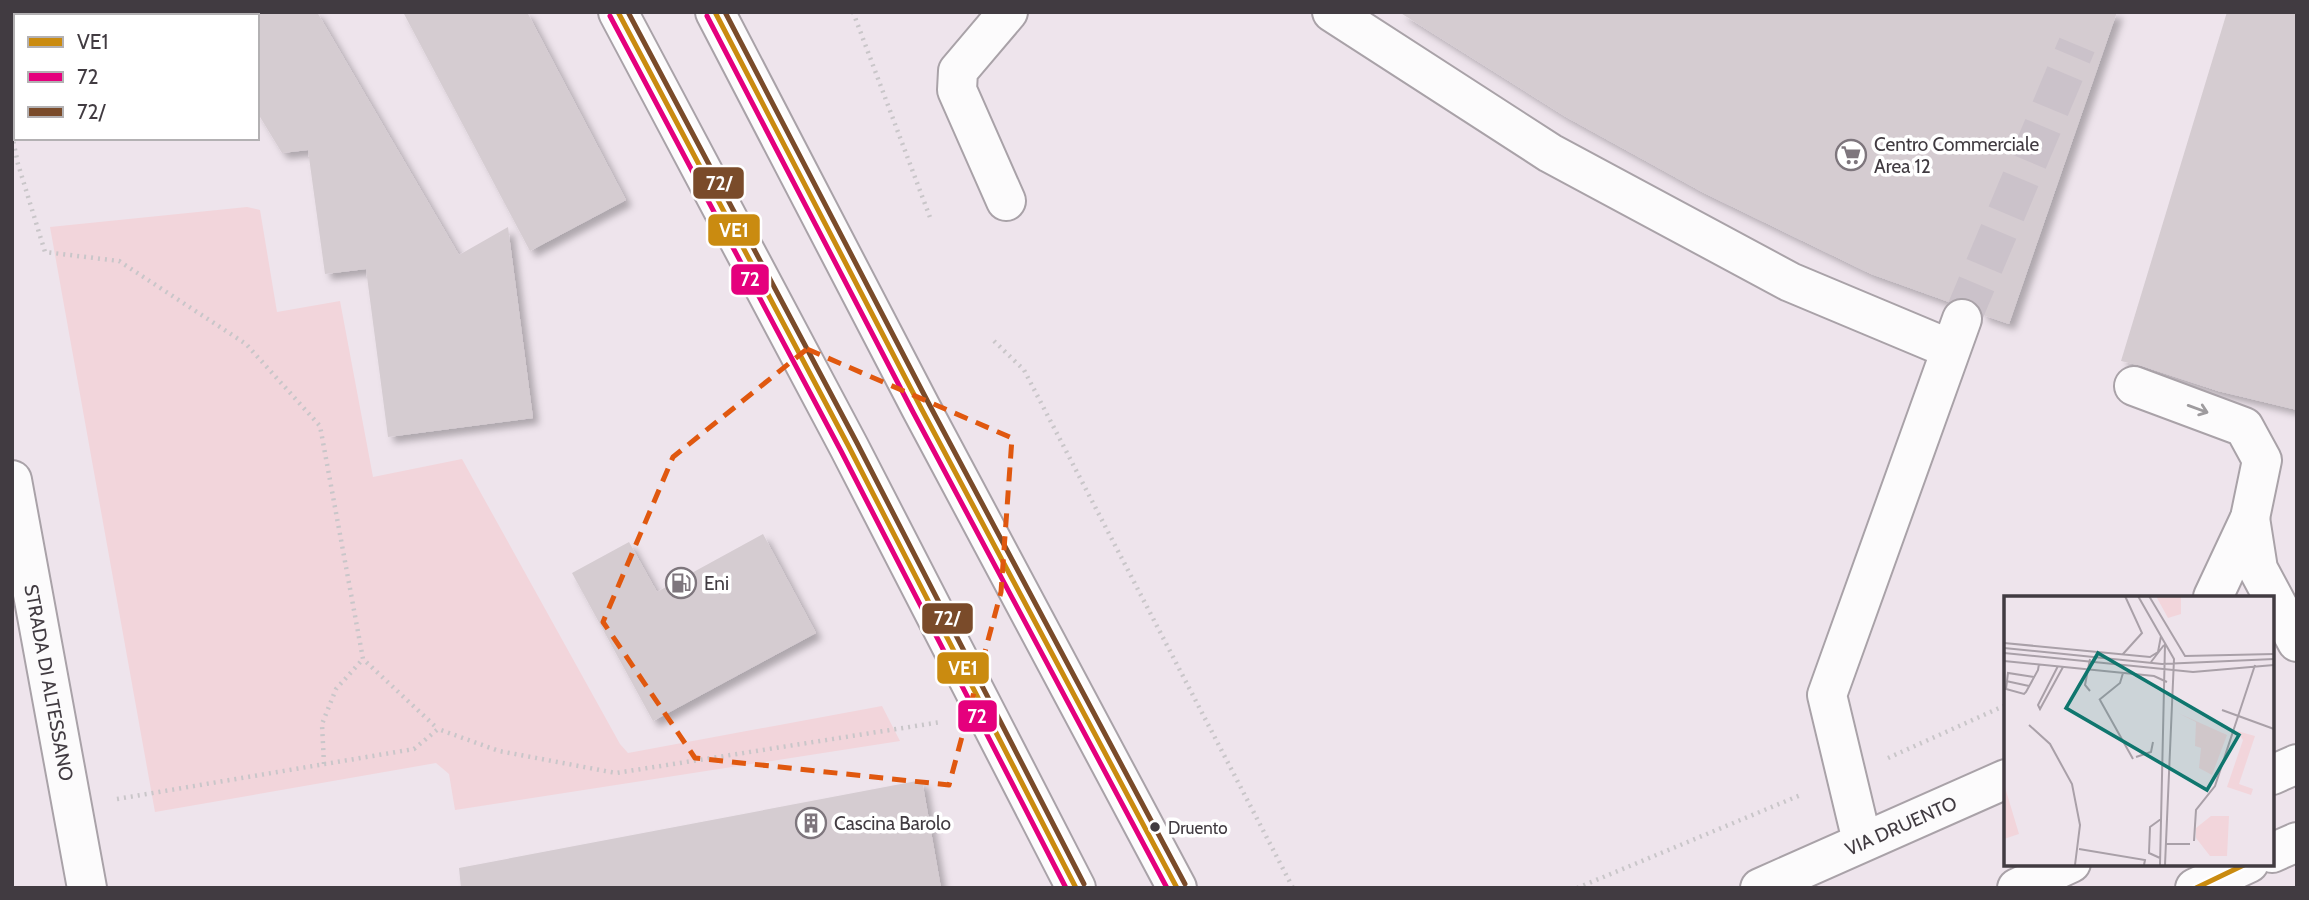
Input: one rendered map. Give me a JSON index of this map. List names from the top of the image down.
{
  "streets": {
    "street": ["STRADA DI ALTESSANO", "VIA DRUENTO"]
  },
  "places": {
    "supermarket": ["Centro Commerciale Area 12"],
    "fuel station": ["Eni"],
    "building": ["Cascina Barolo"],
    "other": ["Druento"]
  },
  "lines": ["transit line VE1", "transit line 72/", "transit line 72"],
  "legend": ["VE1", "72", "72/"]
}
